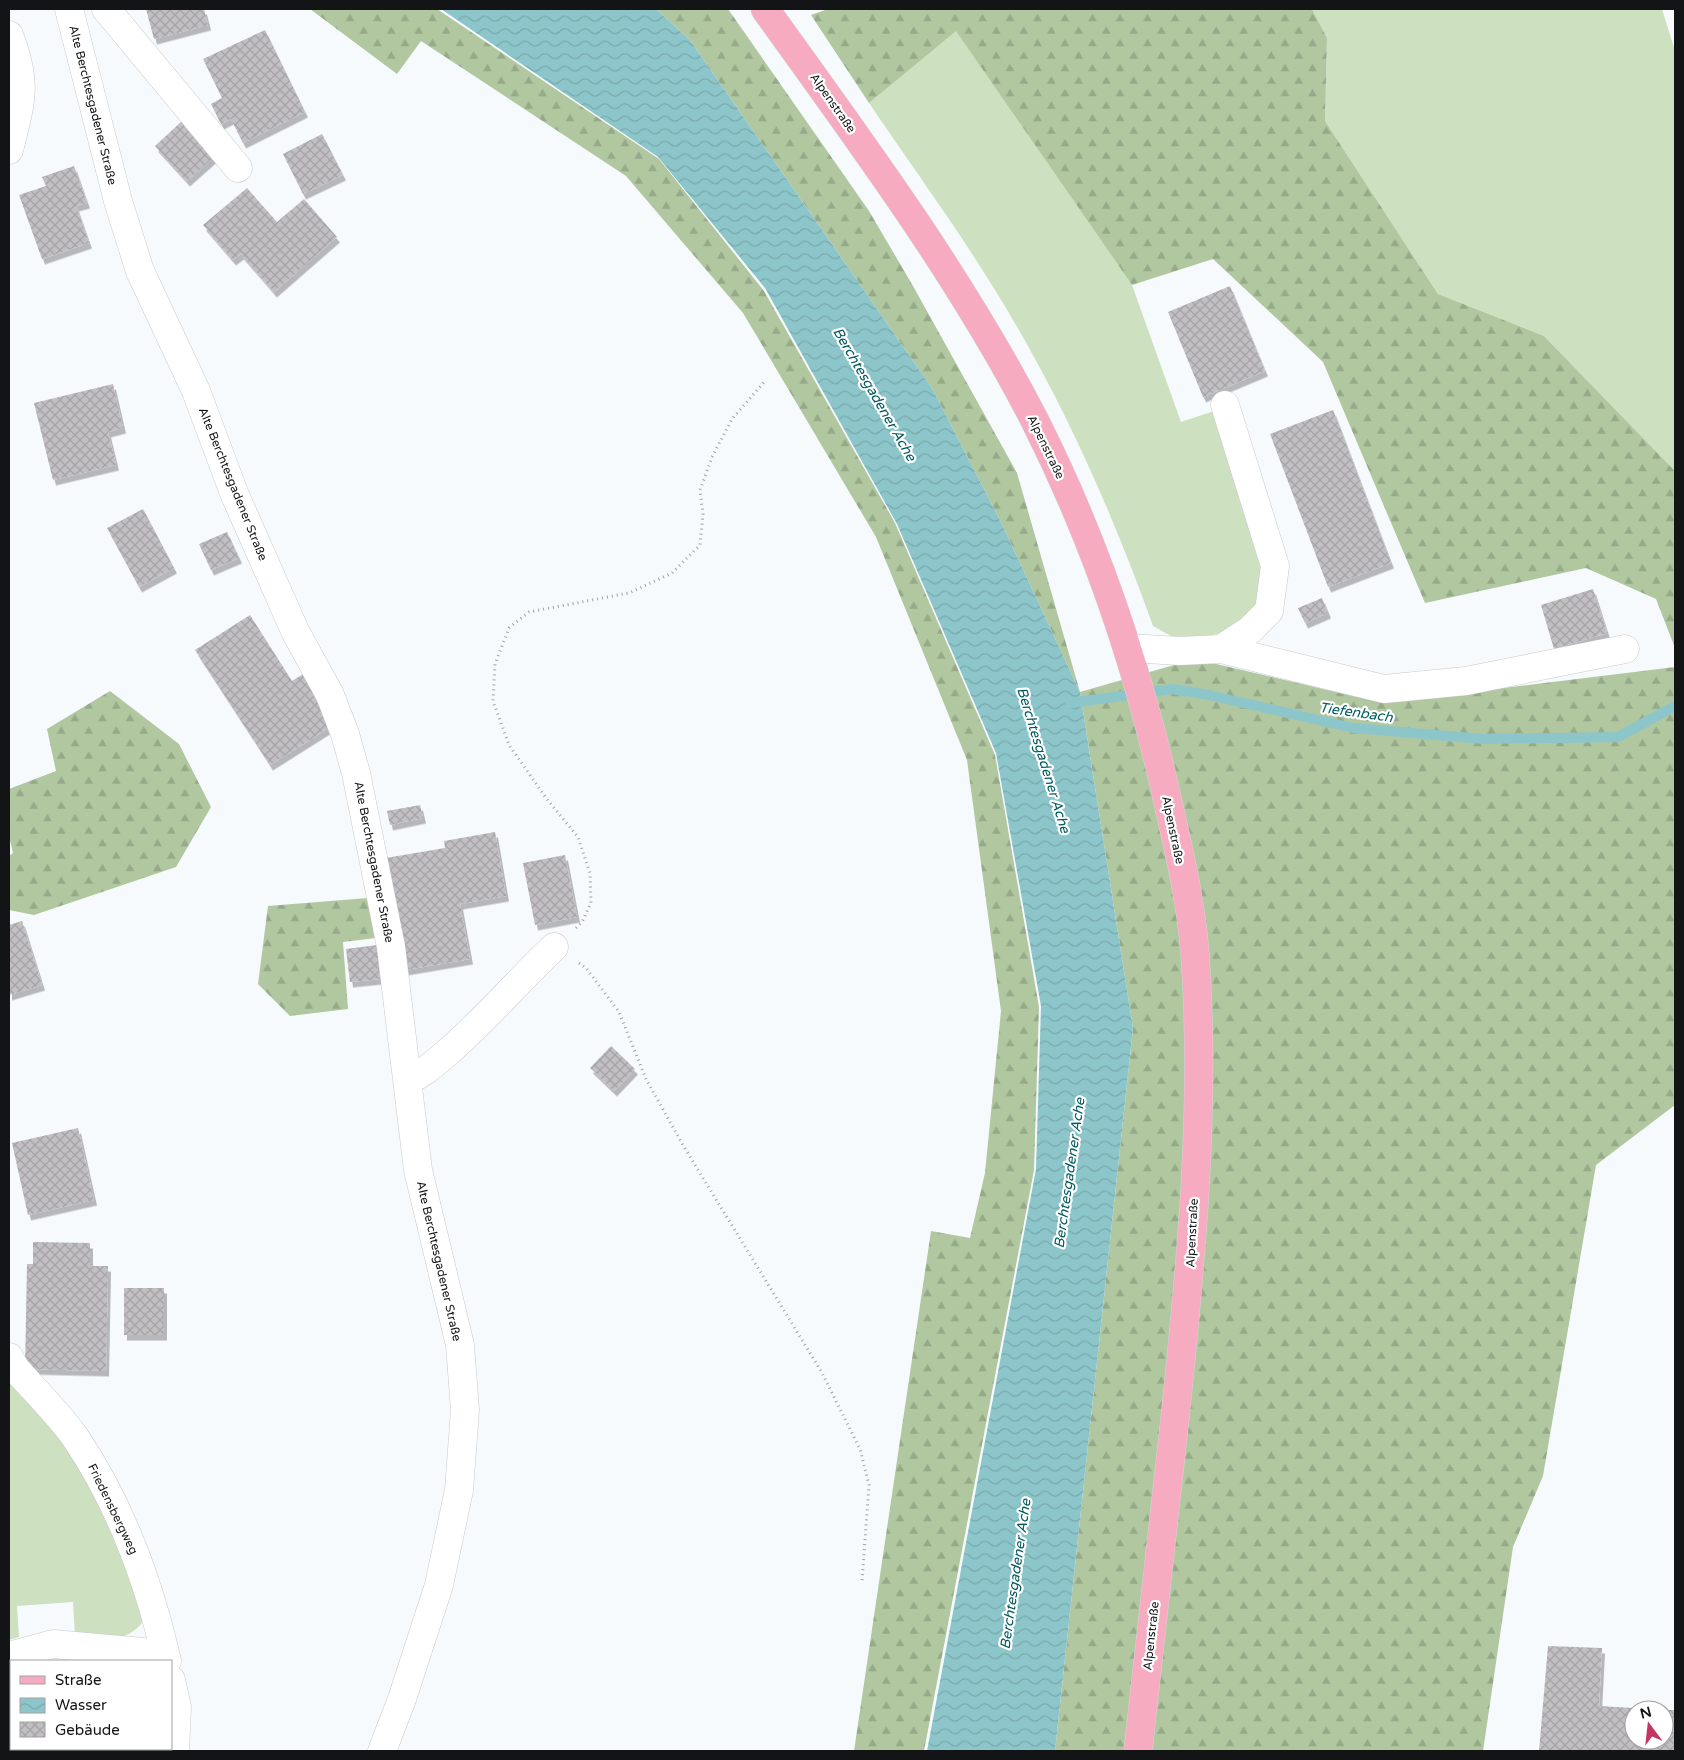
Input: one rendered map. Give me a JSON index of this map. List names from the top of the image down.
{
  "streets": {
    "main road": ["Alpenstraße"],
    "street": ["Alte Berchtesgadener Straße", "Friedensbergweg"]
  },
  "water": ["Berchtesgadener Ache", "Tiefenbach"],
  "legend": ["Straße", "Wasser", "Gebäude"],
  "north": "top"
}
